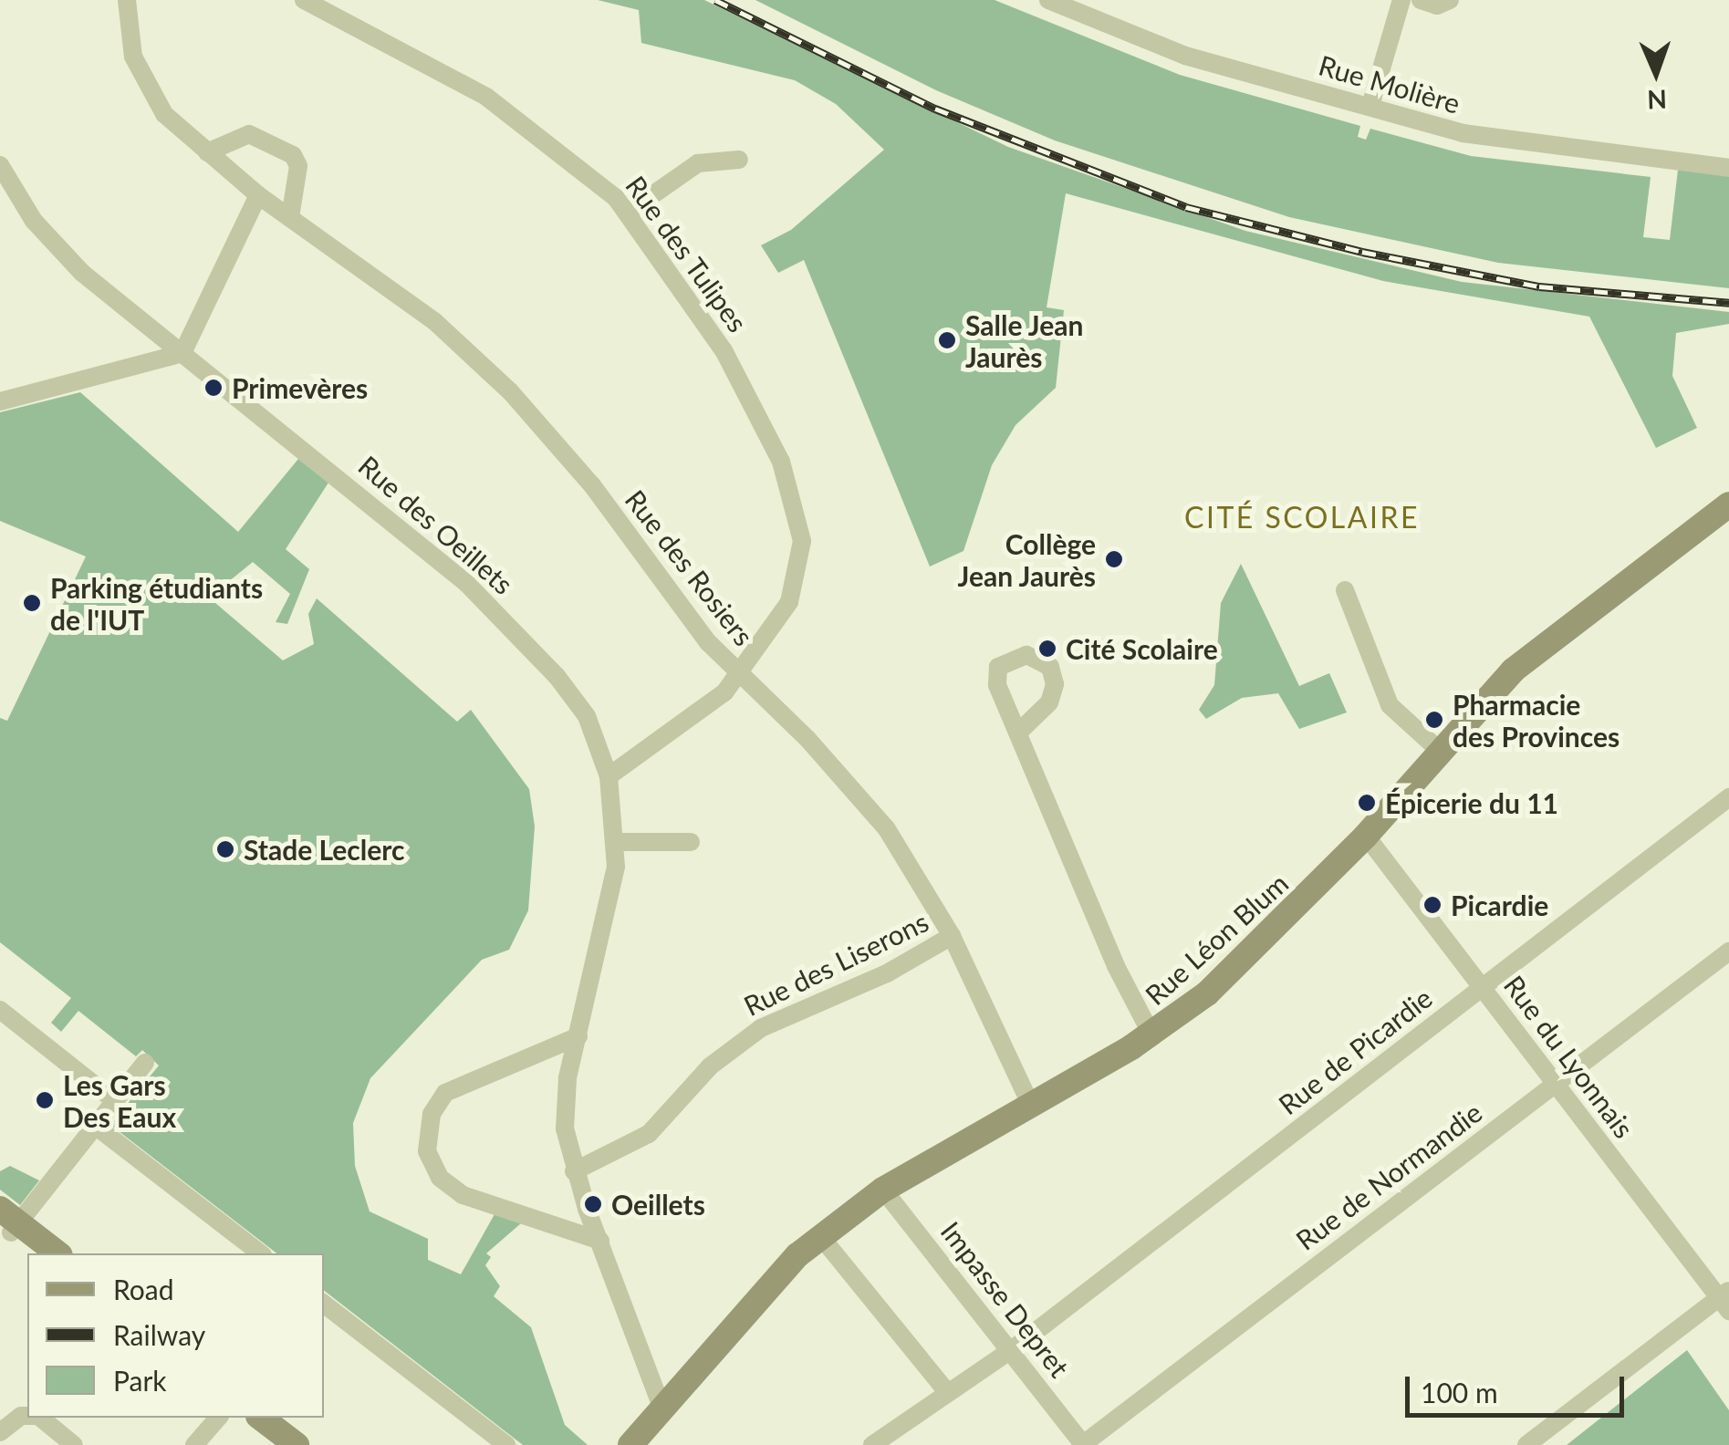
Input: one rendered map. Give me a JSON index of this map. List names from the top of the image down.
{
  "streets": {
    "street": [
      "Rue Molière",
      "Rue des Tulipes",
      "Rue des Oeillets",
      "Rue des Rosiers",
      "Rue Léon Blum",
      "Rue des Liserons",
      "Rue de Picardie",
      "Rue du Lyonnais",
      "Rue de Normandie",
      "Impasse Depret"
    ]
  },
  "crossings": [
    ["Rue des Tulipes", "Rue des Oeillets"],
    ["Rue des Tulipes", "Rue des Rosiers"],
    ["Rue des Oeillets", "Rue Léon Blum"],
    ["Rue des Oeillets", "Rue des Liserons"],
    ["Rue des Rosiers", "Rue Léon Blum"],
    ["Rue des Rosiers", "Rue des Liserons"],
    ["Rue Léon Blum", "Rue du Lyonnais"],
    ["Rue Léon Blum", "Impasse Depret"],
    ["Rue de Picardie", "Rue du Lyonnais"],
    ["Rue de Picardie", "Impasse Depret"],
    ["Rue du Lyonnais", "Rue de Normandie"],
    ["Rue de Normandie", "Impasse Depret"]
  ],
  "districts": ["CITÉ SCOLAIRE"],
  "places": [
    "Salle Jean Jaurès",
    "Primevères",
    "Collège Jean Jaurès",
    "Parking étudiants de l'IUT",
    "Cité Scolaire",
    "Pharmacie des Provinces",
    "Épicerie du 11",
    "Stade Leclerc",
    "Picardie",
    "Les Gars Des Eaux",
    "Oeillets"
  ],
  "legend": ["Road", "Railway", "Park"],
  "scale_bar": "100 m",
  "north": "bottom"
}
